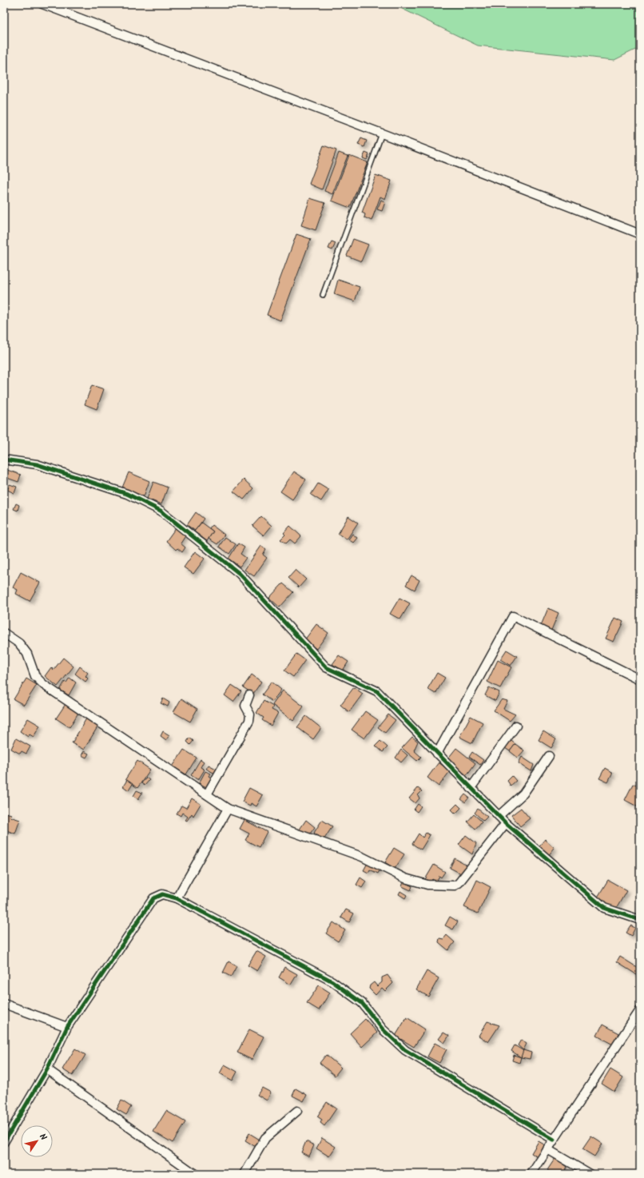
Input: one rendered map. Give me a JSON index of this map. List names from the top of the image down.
{
  "north": "top right"
}
